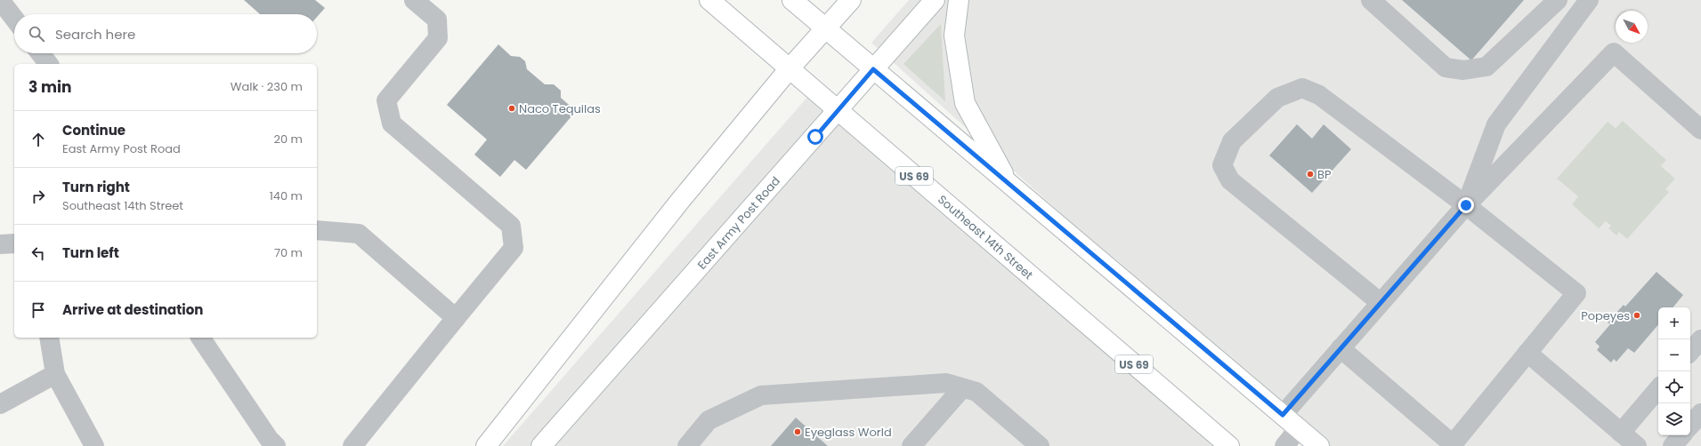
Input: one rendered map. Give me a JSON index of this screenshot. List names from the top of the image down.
{
  "streets": {
    "main road": ["US 69", "East Army Post Road", "Southeast 14th Street"]
  },
  "crossings": [
    ["East Army Post Road", "Southeast 14th Street"]
  ],
  "places": [
    "Naco Tequilas",
    "BP",
    "Popeyes",
    "Eyeglass World"
  ],
  "north": "bottom right",
  "page": {
    "search": "Search here",
    "heading": ["3 min", "Walk · 230 m"],
    "list": [
      ["Continue", "East Army Post Road", "20 m"],
      ["Turn right", "Southeast 14th Street", "140 m"],
      ["Turn left", "70 m"],
      "Arrive at destination"
    ],
    "map_buttons": ["+", "−"]
  }
}
